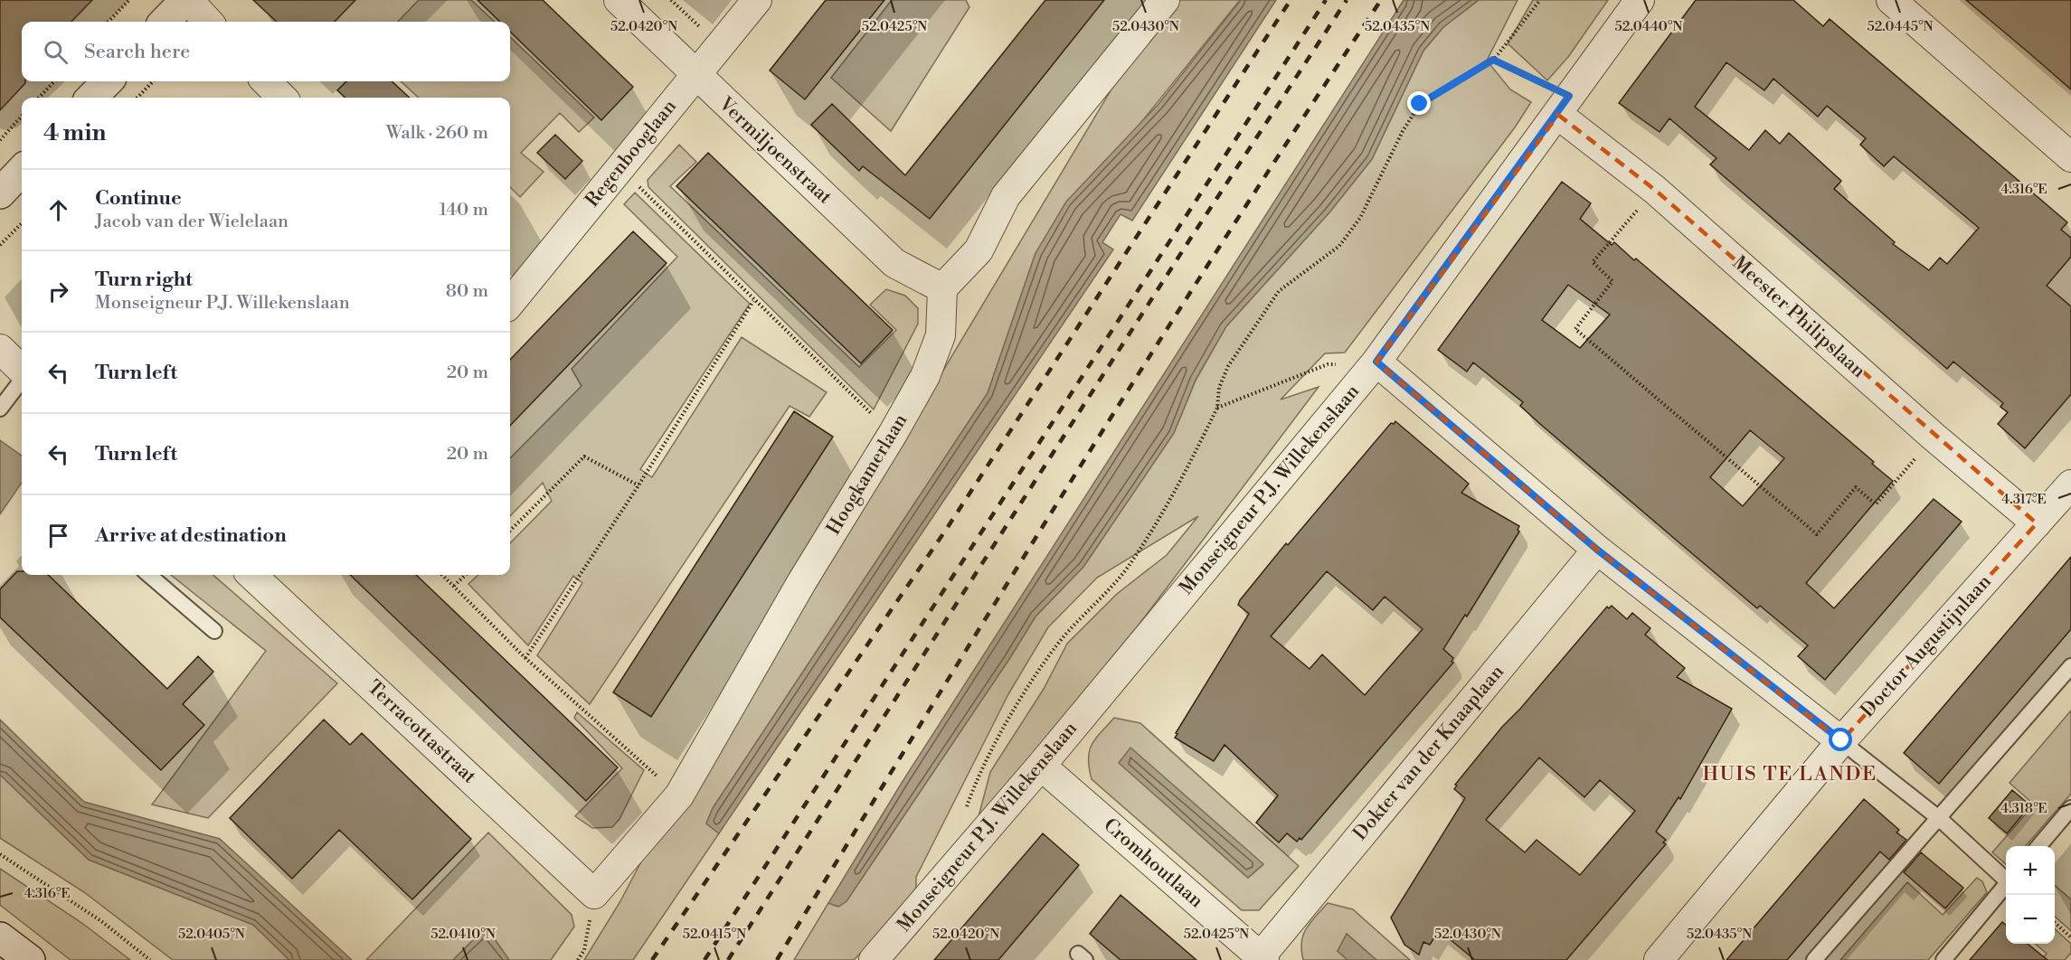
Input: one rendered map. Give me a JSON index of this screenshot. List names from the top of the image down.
{
  "streets": {
    "street": [
      "Vermiljoenstraat",
      "Regenbooglaan",
      "Meester Philipslaan",
      "Hoogkamerlaan",
      "Monseigneur P.J. Willekenslaan",
      "Doctor Augustijnlaan",
      "Terracottastraat",
      "Dokter van der Knaaplaan",
      "Cromhoutlaan"
    ]
  },
  "crossings": [
    ["Vermiljoenstraat", "Regenbooglaan"],
    ["Vermiljoenstraat", "Hoogkamerlaan"],
    ["Meester Philipslaan", "Monseigneur P.J. Willekenslaan"],
    ["Meester Philipslaan", "Doctor Augustijnlaan"],
    ["Hoogkamerlaan", "Terracottastraat"],
    ["Monseigneur P.J. Willekenslaan", "Cromhoutlaan"],
    ["Dokter van der Knaaplaan", "Cromhoutlaan"]
  ],
  "districts": ["HUIS TE LANDE"],
  "page": {
    "search": "Search here",
    "heading": ["4 min", "Walk · 260 m"],
    "list": [
      ["Continue", "Jacob van der Wielelaan", "140 m"],
      ["Turn right", "Monseigneur P.J. Willekenslaan", "80 m"],
      ["Turn left", "20 m"],
      ["Turn left", "20 m"],
      "Arrive at destination"
    ],
    "map_buttons": ["+", "−"]
  },
  "coordinates": [
    "52.0425°N",
    "52.0430°N",
    "52.0435°N",
    "52.0440°N",
    "52.0445°N",
    "52.0420°N",
    "4.316°E",
    "4.317°E",
    "4.318°E",
    "52.0405°N",
    "52.0410°N",
    "52.0415°N"
  ]
}
